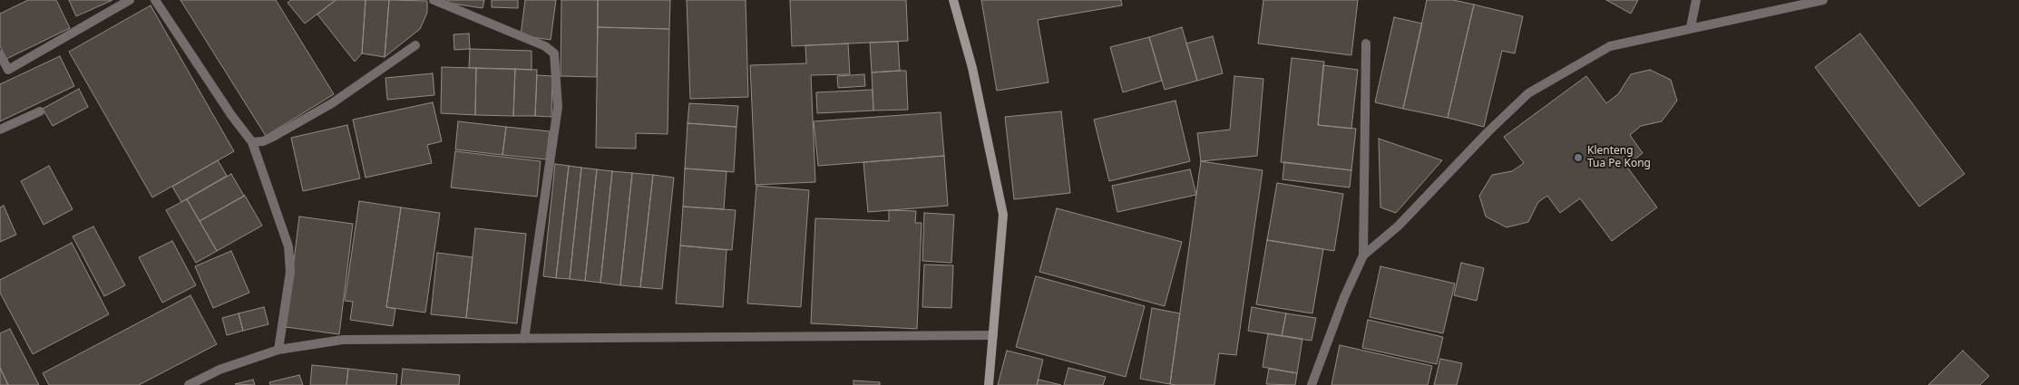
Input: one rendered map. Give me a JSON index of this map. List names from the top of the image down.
{
  "places": ["Klenteng Tua Pe Kong"]
}
